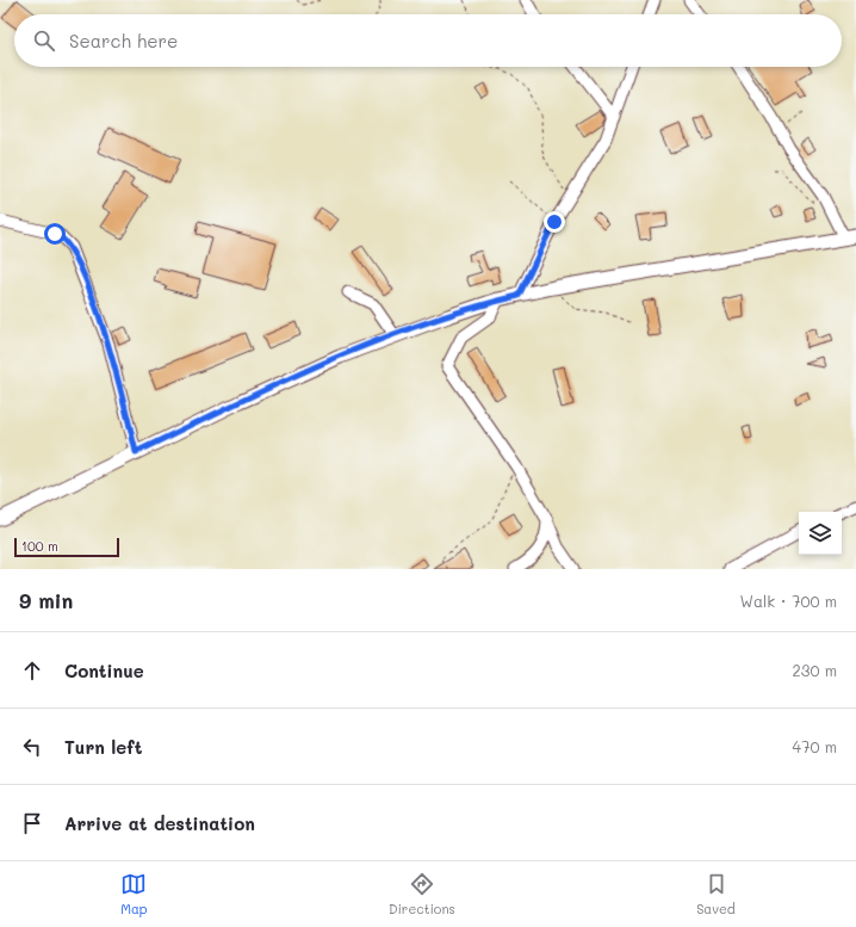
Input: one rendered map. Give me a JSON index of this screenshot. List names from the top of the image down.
{
  "scale_bar": "100 m",
  "page": {
    "search": "Search here",
    "scale": "100 m",
    "heading": ["9 min", "Walk · 700 m"],
    "list": [
      ["Continue", "230 m"],
      ["Turn left", "470 m"],
      "Arrive at destination"
    ],
    "nav": ["Map", "Directions", "Saved"]
  }
}
